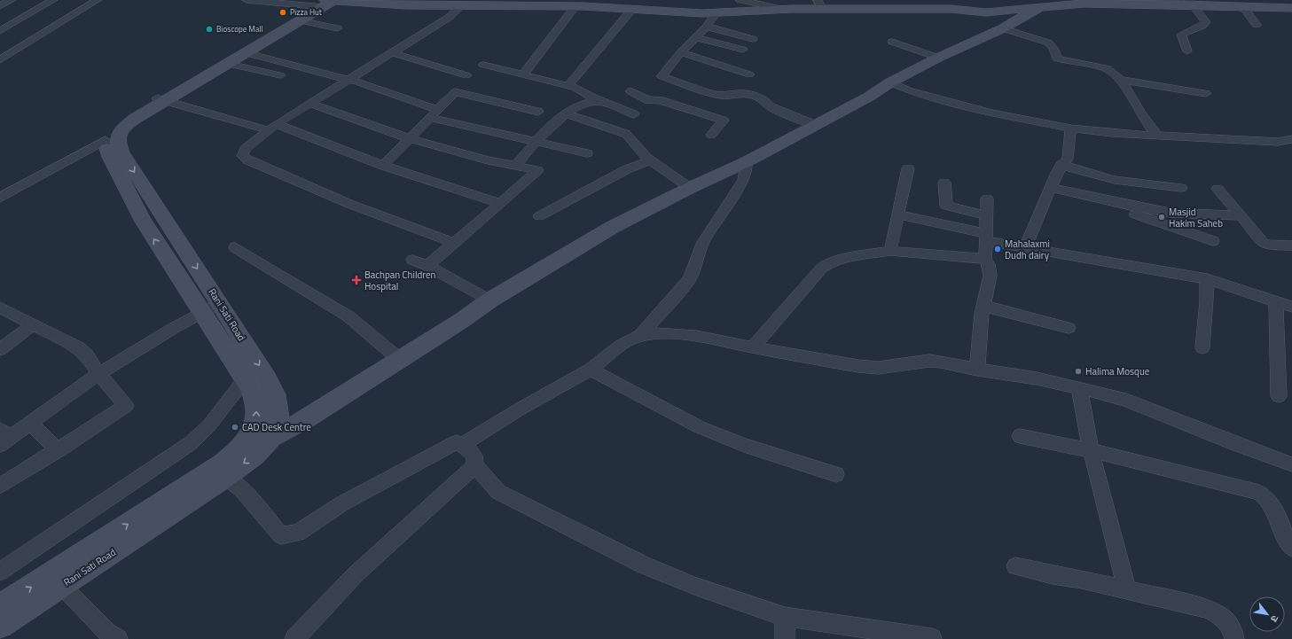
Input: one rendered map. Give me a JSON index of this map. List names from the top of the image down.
{
  "streets": {
    "street": ["Rani Sati Road"]
  },
  "places": {
    "other": [
      "Pizza Hut",
      "Bioscope Mall",
      "Masjid Hakim Saheb",
      "Mahalaxmi Dudh dairy",
      "Halima Mosque",
      "CAD Desk Centre"
    ],
    "health": ["Bachpan Children Hospital"]
  },
  "north": "bottom right"
}
